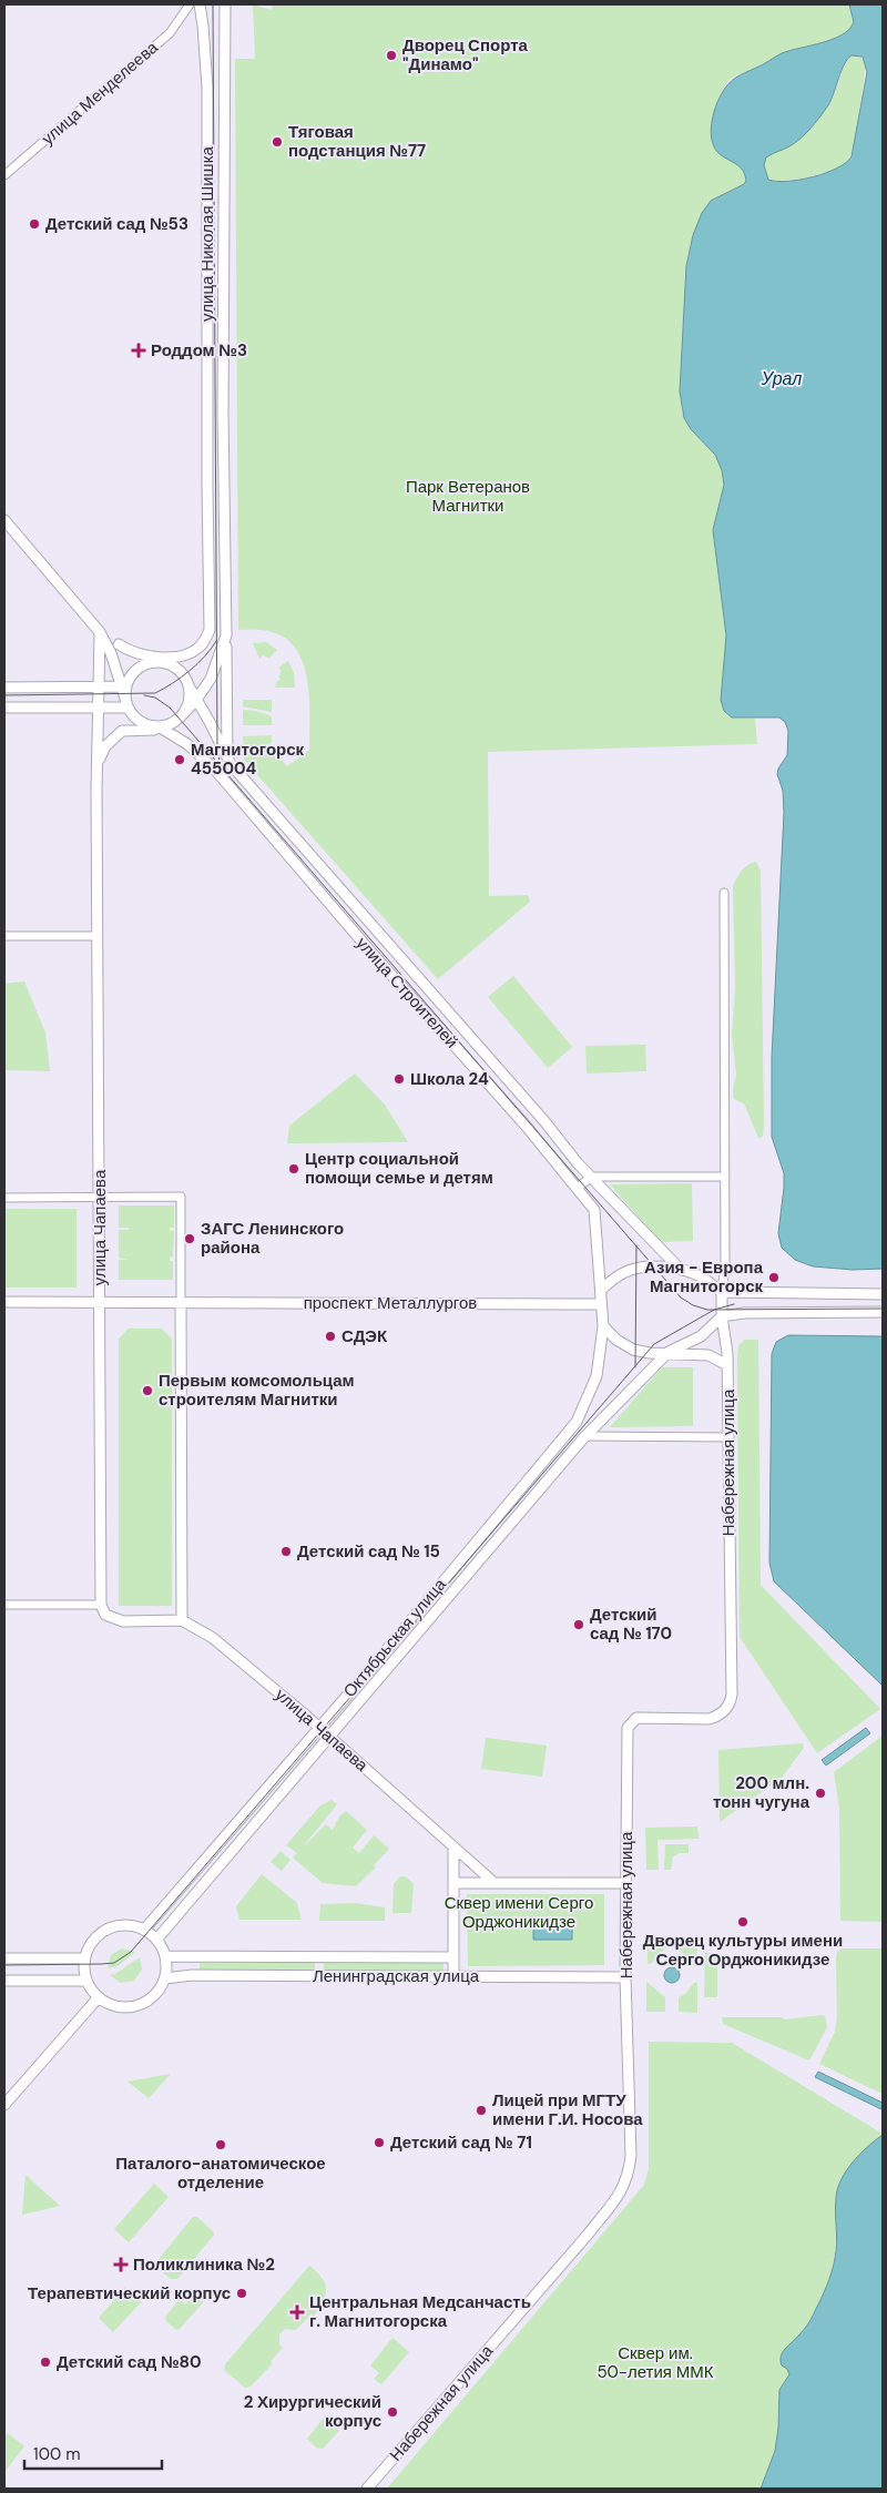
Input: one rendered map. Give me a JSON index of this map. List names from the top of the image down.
{
  "streets": {
    "street": [
      "улица Менделеева",
      "улица Николая Шишка",
      "улица Строителей",
      "улица Чапаева",
      "проспект Металлургов",
      "Набережная улица",
      "Октябрьская улица",
      "Ленинградская улица"
    ]
  },
  "crossings": [
    ["улица Николая Шишка", "улица Строителей"],
    ["улица Строителей", "проспект Металлургов"],
    ["улица Строителей", "Набережная улица"],
    ["улица Строителей", "Октябрьская улица"],
    ["улица Чапаева", "проспект Металлургов"],
    ["улица Чапаева", "Октябрьская улица"],
    ["проспект Металлургов", "Набережная улица"],
    ["проспект Металлургов", "Октябрьская улица"],
    ["Набережная улица", "Октябрьская улица"],
    ["Набережная улица", "Ленинградская улица"],
    ["Октябрьская улица", "Ленинградская улица"]
  ],
  "water": ["Урал"],
  "parks": ["Парк Ветеранов Магнитки", "Сквер имени Серго Орджоникидзе", "Сквер им. 50-летия ММК"],
  "places": {
    "other": [
      "Дворец Спорта \"Динамо\"",
      "Тяговая подстанция №77",
      "Детский сад №53",
      "Магнитогорск 455004",
      "Школа 24",
      "Центр социальной помощи семье и детям",
      "ЗАГС Ленинского района",
      "Азия - Европа Магнитогорск",
      "СДЭК",
      "Первым комсомольцам строителям Магнитки",
      "Детский сад № 15",
      "Детский сад № 170",
      "200 млн. тонн чугуна",
      "Дворец культуры имени Серго Орджоникидзе",
      "Лицей при МГТУ имени Г.И. Носова",
      "Детский сад № 71",
      "Паталого-анатомическое отделение",
      "Терапевтический корпус",
      "Детский сад №80",
      "2 Хирургический корпус"
    ],
    "health": ["Роддом №3", "Поликлиника №2", "Центральная Медсанчасть г. Магнитогорска"]
  },
  "scale_bar": "100 m"
}
